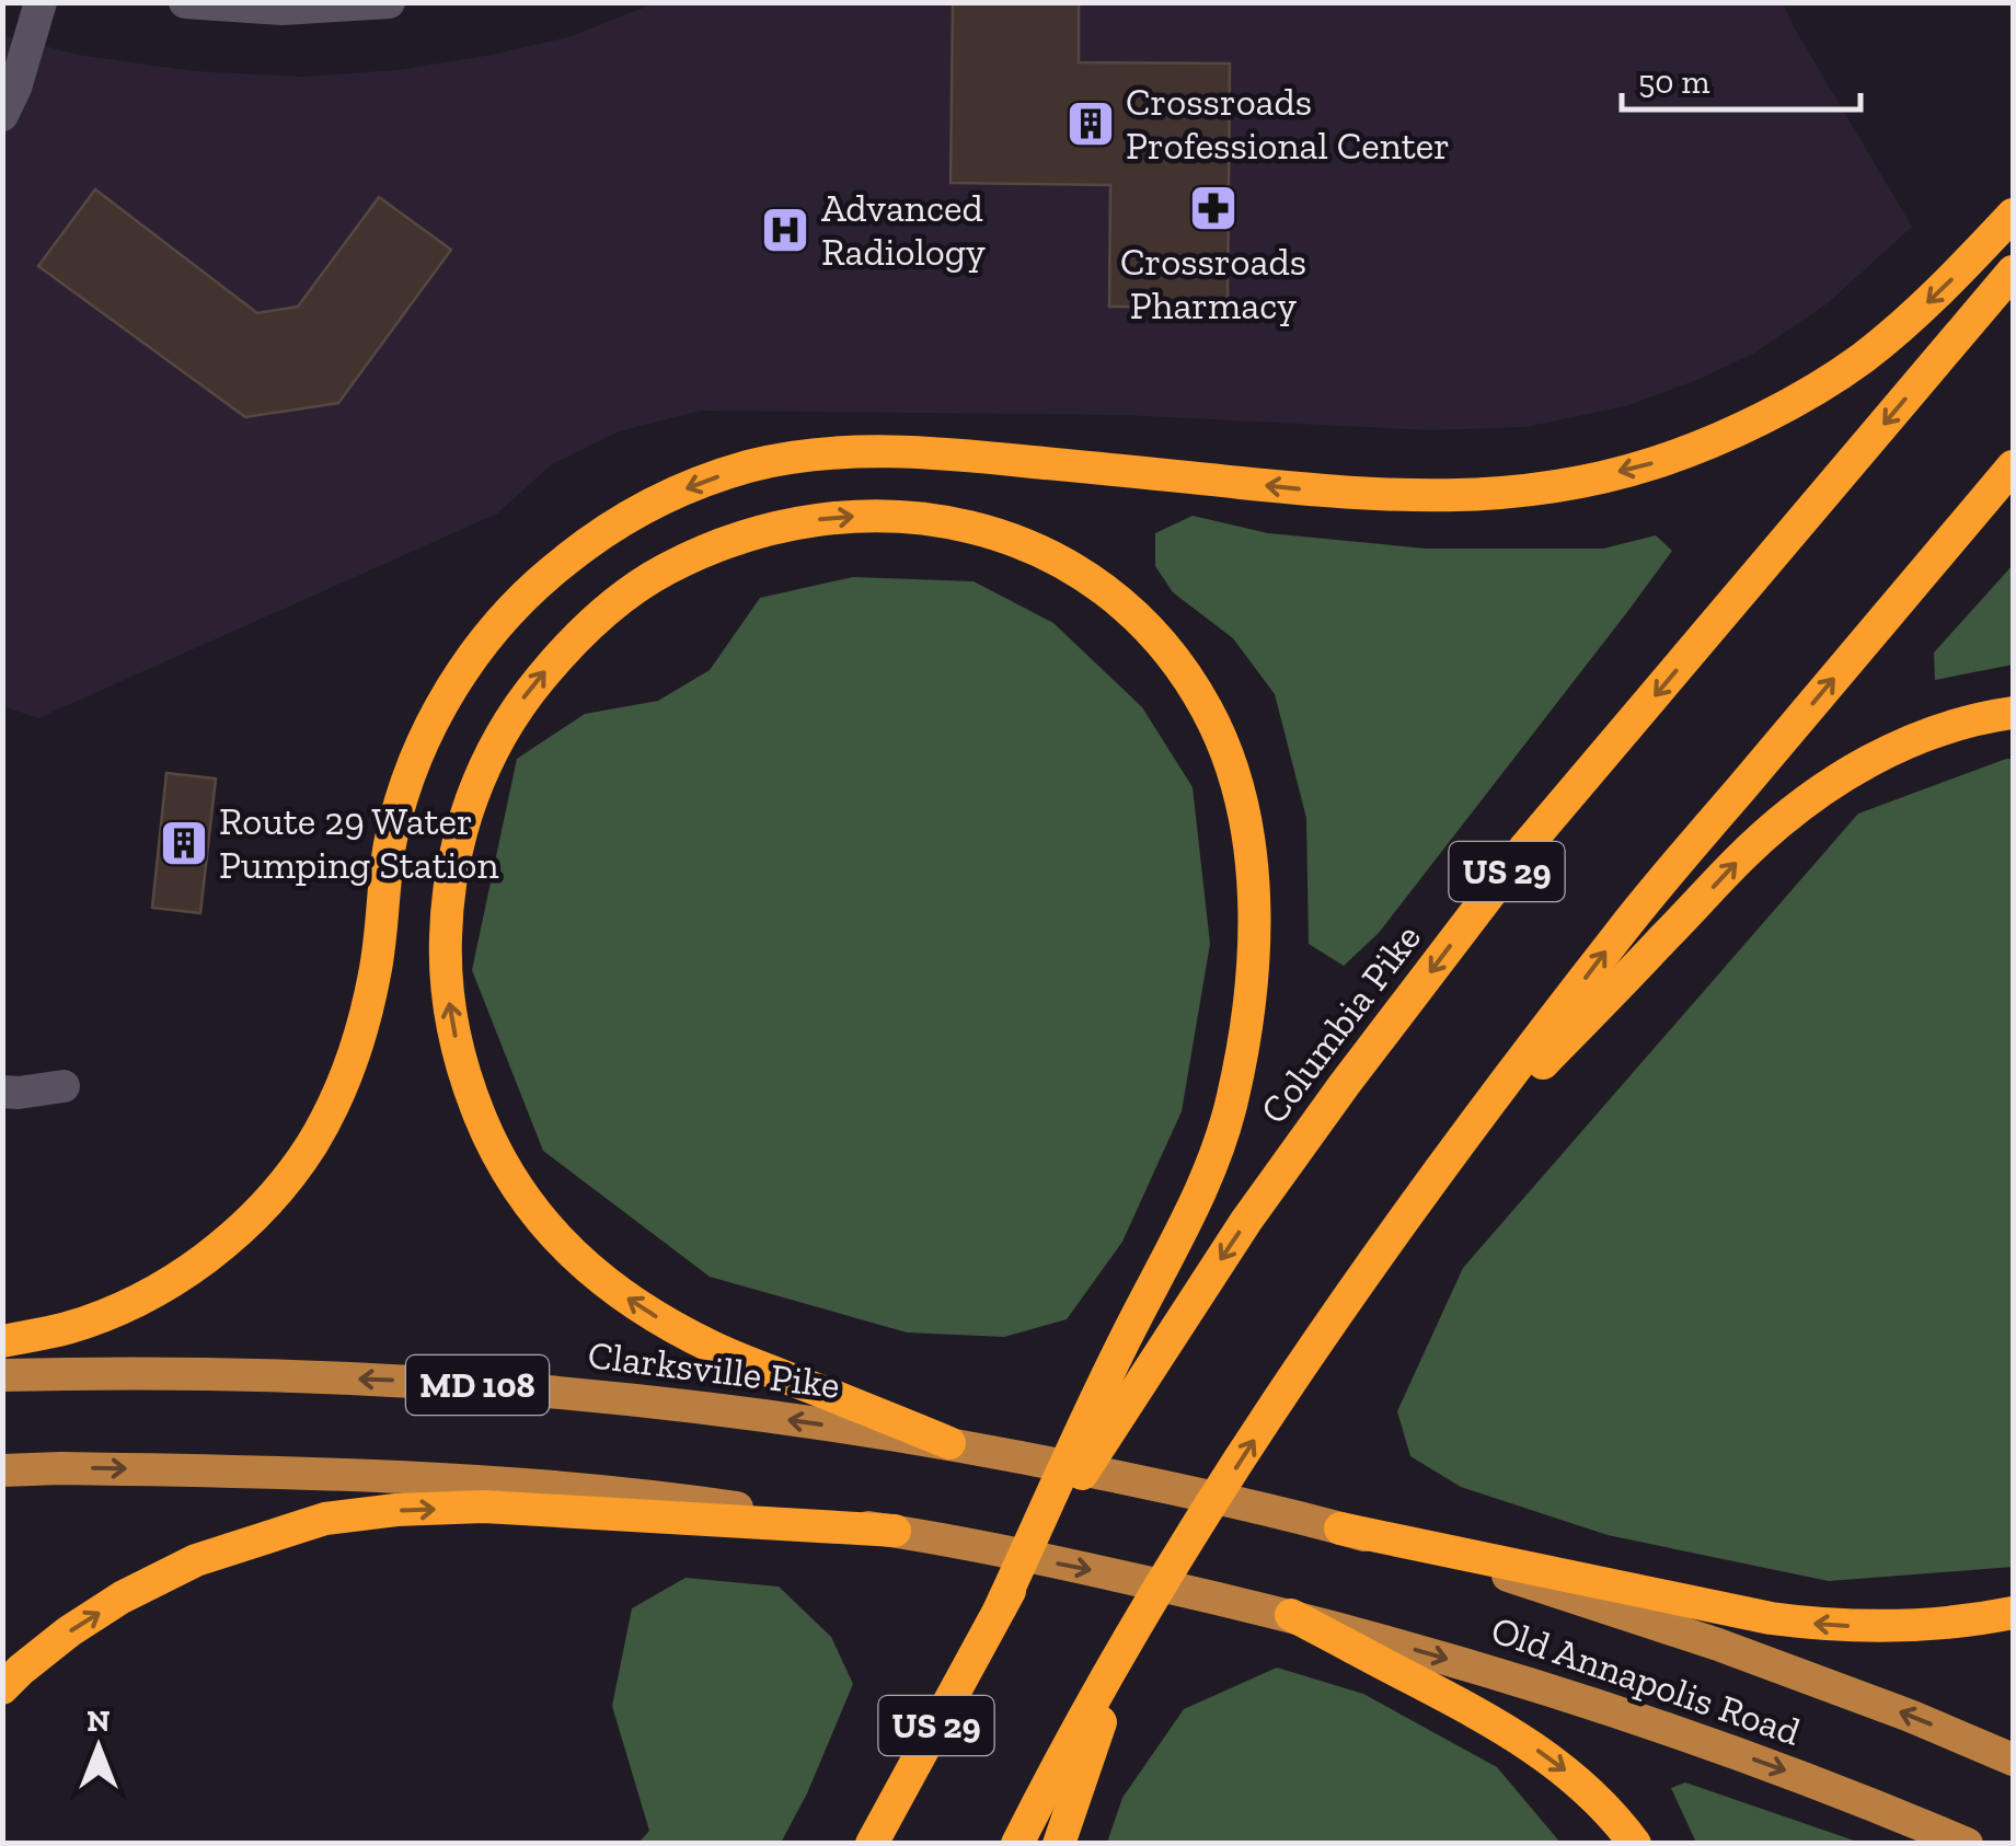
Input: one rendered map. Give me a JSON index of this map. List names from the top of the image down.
{
  "streets": {
    "highway": ["US 29", "Columbia Pike"],
    "main road": ["Clarksville Pike", "MD 108", "Old Annapolis Road"]
  },
  "crossings": [
    ["Clarksville Pike", "Old Annapolis Road"]
  ],
  "places": {
    "building": ["Crossroads Professional Center", "Route 29 Water Pumping Station"],
    "pharmacy": ["Crossroads Pharmacy"],
    "hospital": ["Advanced Radiology"]
  },
  "scale_bar": "50 m",
  "north": "top"
}
